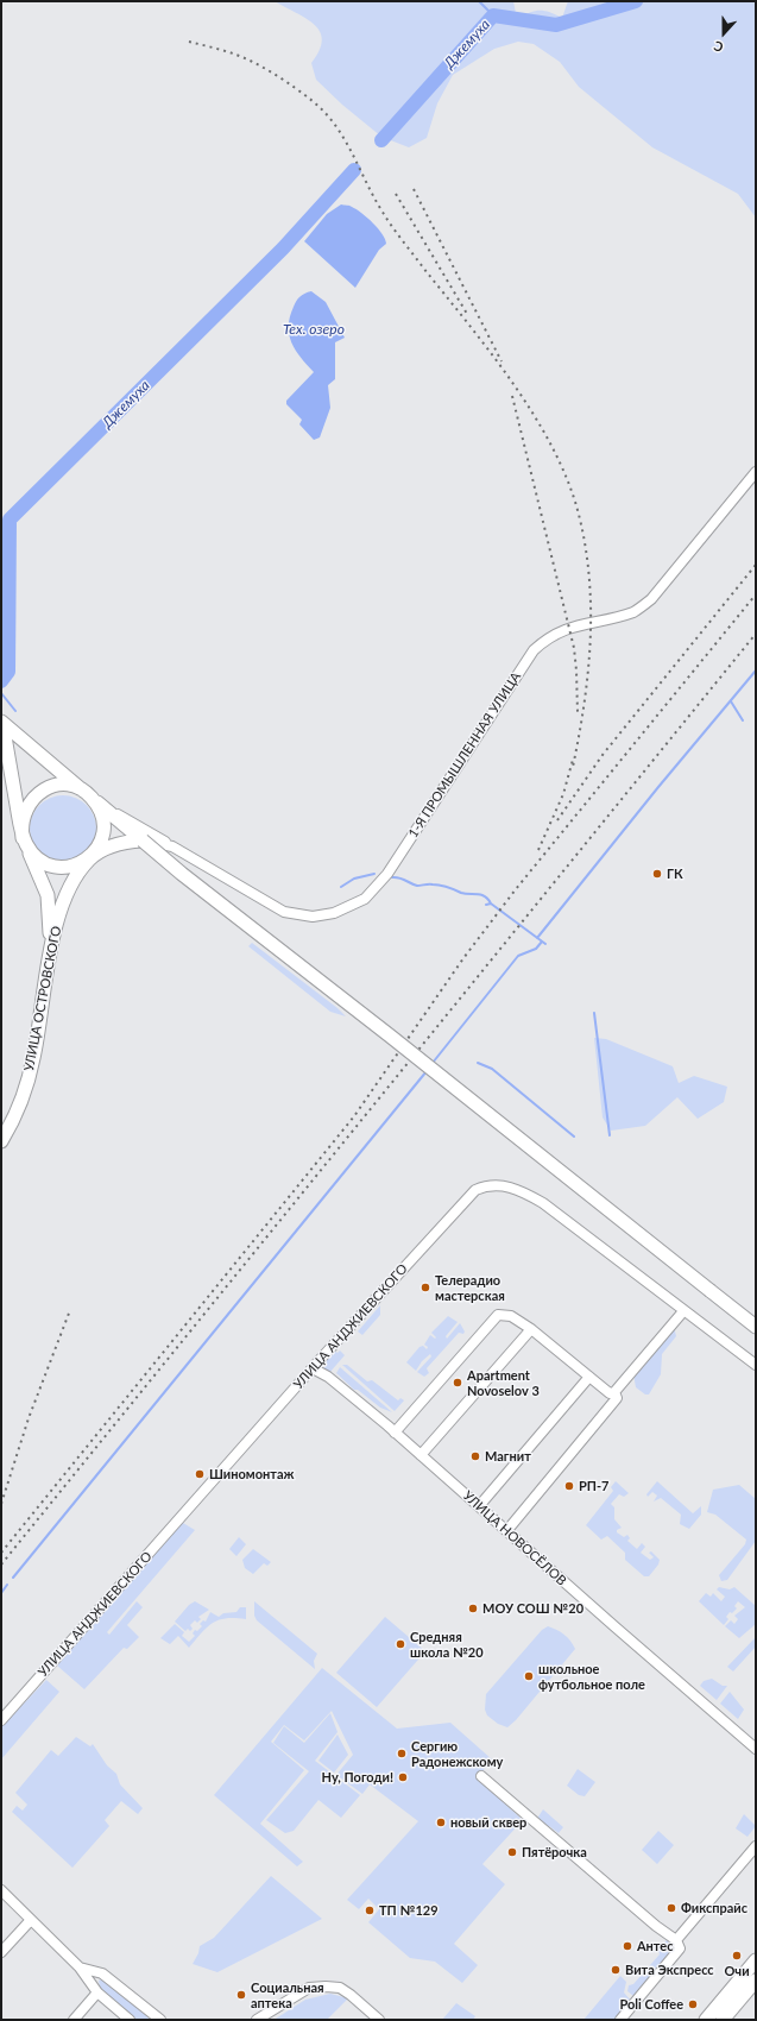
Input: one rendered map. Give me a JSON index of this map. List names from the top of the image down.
{
  "streets": {
    "street": [
      "1-Я ПРОМЫШЛЕННАЯ УЛИЦА",
      "УЛИЦА ОСТРОВСКОГО",
      "УЛИЦА АНДЖИЕВСКОГО",
      "УЛИЦА НОВОСЁЛОВ"
    ]
  },
  "crossings": [
    ["1-Я ПРОМЫШЛЕННАЯ УЛИЦА", "УЛИЦА ОСТРОВСКОГО"],
    ["УЛИЦА АНДЖИЕВСКОГО", "УЛИЦА НОВОСЁЛОВ"]
  ],
  "water": ["Джемуха", "Тех. озеро"],
  "places": [
    "ГК",
    "Телерадио мастерская",
    "Apartment Novoselov 3",
    "Магнит",
    "Шиномонтаж",
    "РП-7",
    "МОУ СОШ №20",
    "Средняя школа №20",
    "школьное футбольное поле",
    "Сергию Радонежскому",
    "Ну, Погоди!",
    "новый сквер",
    "Пятёрочка",
    "Фикспрайс",
    "ТП №129",
    "Антес",
    "Очи",
    "Вита Экспресс",
    "Социальная аптека",
    "Poli Coffee"
  ],
  "north": "bottom"
}
